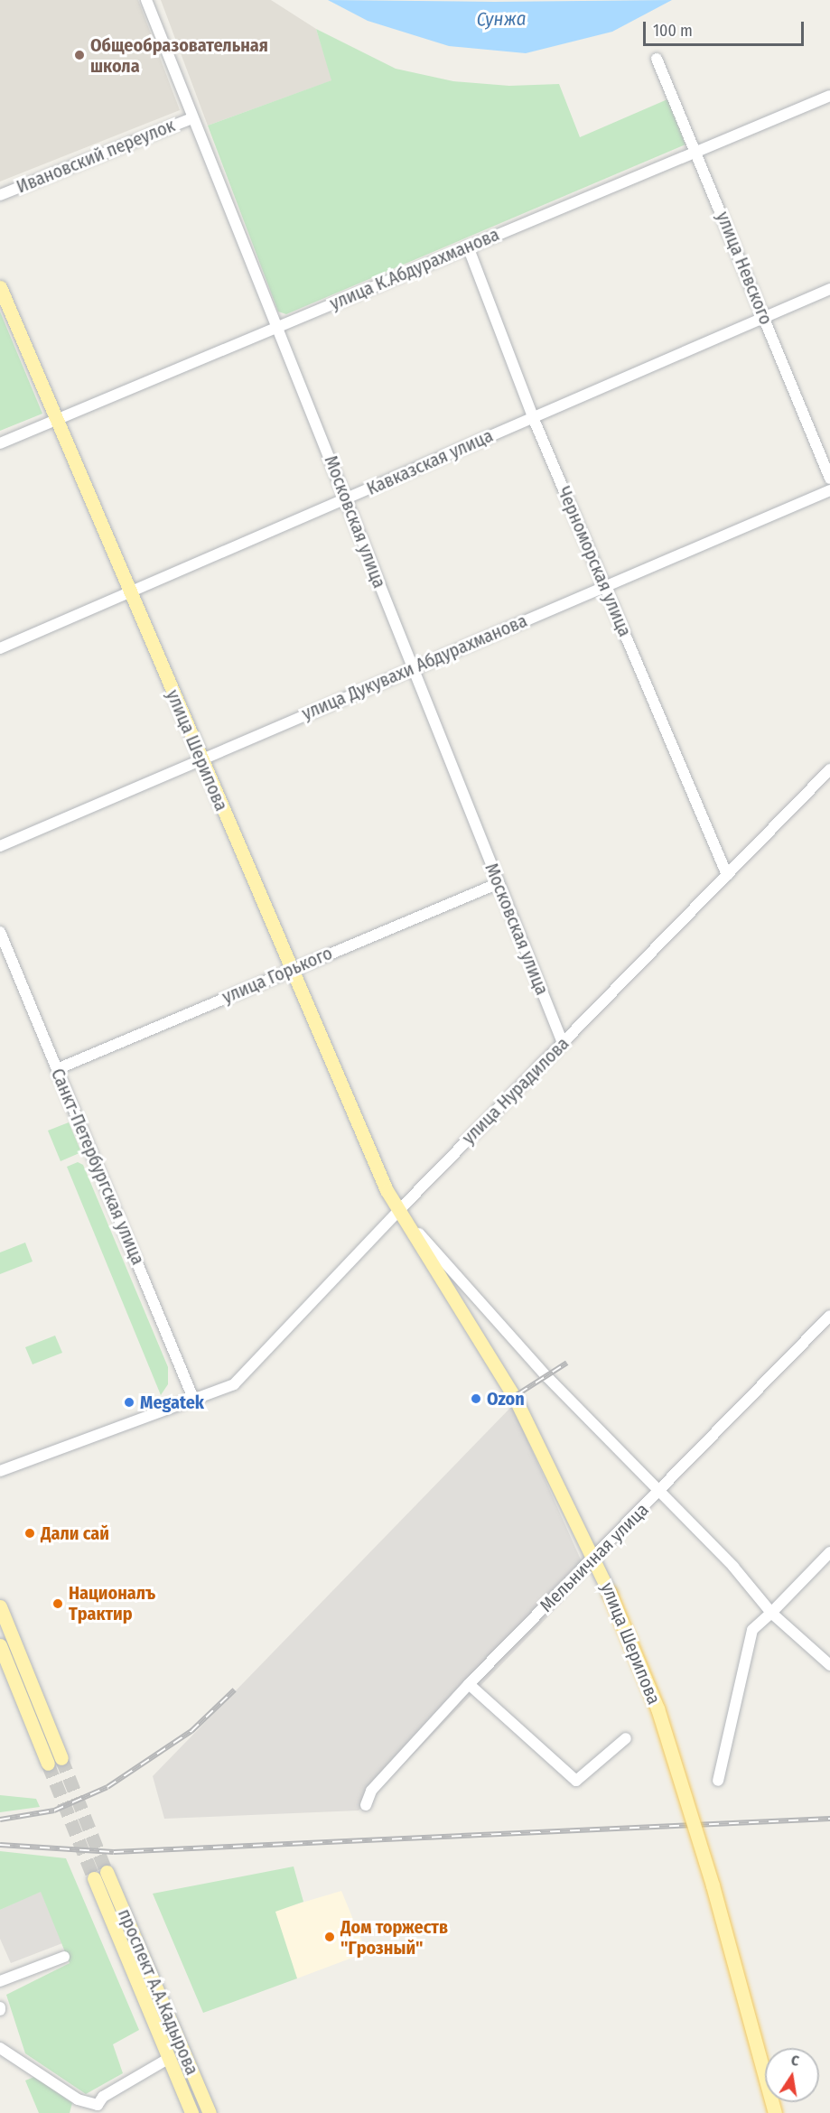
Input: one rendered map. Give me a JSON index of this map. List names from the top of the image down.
{
  "streets": {
    "main road": ["улица Шерипова", "проспект А.А.Кадырова"],
    "street": [
      "Ивановский переулок",
      "улица Невского",
      "улица К.Абдурахманова",
      "Кавказская улица",
      "Московская улица",
      "Черноморская улица",
      "улица Дукувахи Абдурахманова",
      "улица Горького",
      "улица Нурадилова",
      "Санкт-Петербургская улица",
      "Мельничная улица"
    ]
  },
  "crossings": [
    ["Ивановский переулок", "Московская улица"],
    ["улица Невского", "улица К.Абдурахманова"],
    ["улица Невского", "Кавказская улица"],
    ["улица К.Абдурахманова", "Московская улица"],
    ["улица К.Абдурахманова", "Черноморская улица"],
    ["улица К.Абдурахманова", "улица Шерипова"],
    ["Кавказская улица", "Московская улица"],
    ["Кавказская улица", "Черноморская улица"],
    ["Кавказская улица", "улица Шерипова"],
    ["Московская улица", "улица Дукувахи Абдурахманова"],
    ["Московская улица", "улица Горького"],
    ["Московская улица", "улица Нурадилова"],
    ["Черноморская улица", "улица Дукувахи Абдурахманова"],
    ["Черноморская улица", "улица Нурадилова"],
    ["улица Дукувахи Абдурахманова", "улица Шерипова"],
    ["улица Шерипова", "улица Горького"],
    ["улица Шерипова", "улица Нурадилова"],
    ["улица Шерипова", "Мельничная улица"],
    ["улица Горького", "Санкт-Петербургская улица"],
    ["улица Нурадилова", "Санкт-Петербургская улица"]
  ],
  "water": ["Сунжа"],
  "places": [
    "Общеобразовательная школа",
    "Ozon",
    "Megatek",
    "Дали сай",
    "Националъ Трактир",
    "Дом торжеств \"Грозный\""
  ],
  "scale_bar": "100 m",
  "north": "top"
}
